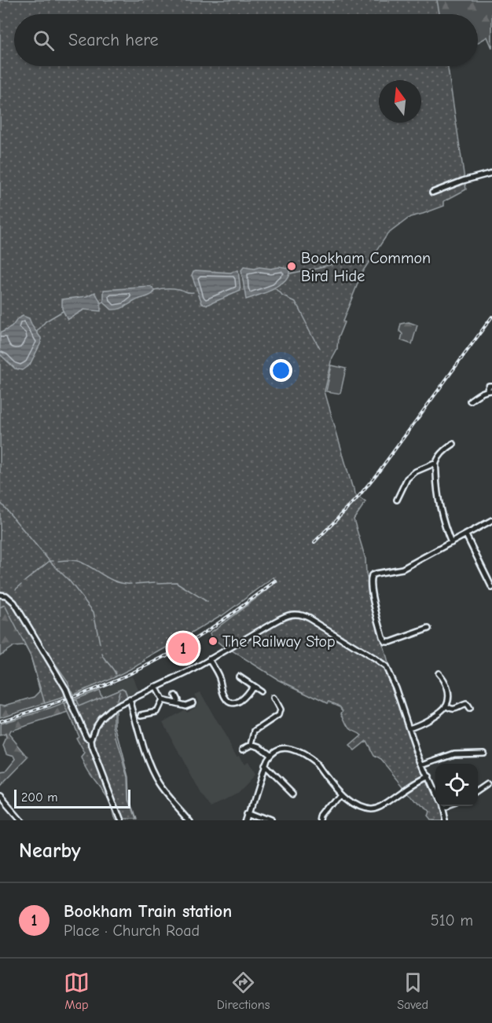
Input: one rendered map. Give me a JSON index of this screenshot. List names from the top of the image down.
{
  "places": ["Bookham Common Bird Hide", "The Railway Stop"],
  "scale_bar": "200 m",
  "north": "top",
  "page": {
    "search": "Search here",
    "pins": "1",
    "scale": "200 m",
    "heading": "Nearby",
    "list": [
      {
        "mark": "1",
        "name": "Bookham Train station",
        "note": "Place · Church Road",
        "value": "510 m"
      }
    ],
    "nav": ["Map", "Directions", "Saved"]
  }
}
